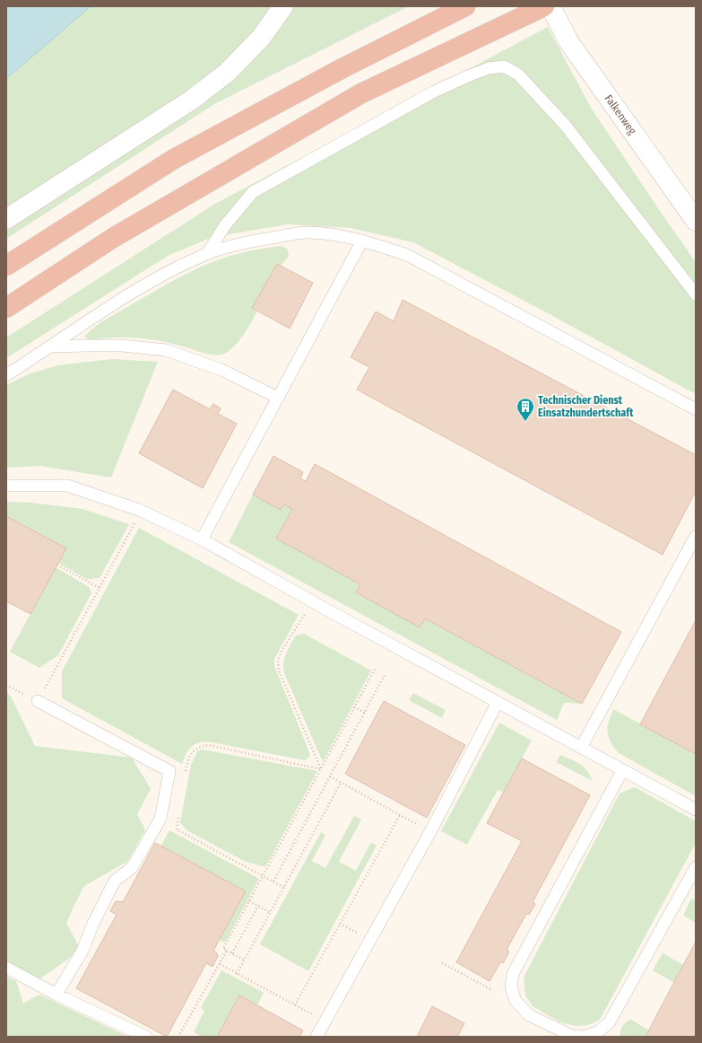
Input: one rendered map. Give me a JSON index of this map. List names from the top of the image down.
{
  "streets": {
    "street": ["Falkenweg"]
  },
  "places": {
    "building": ["Technischer Dienst Einsatzhundertschaft"]
  }
}
